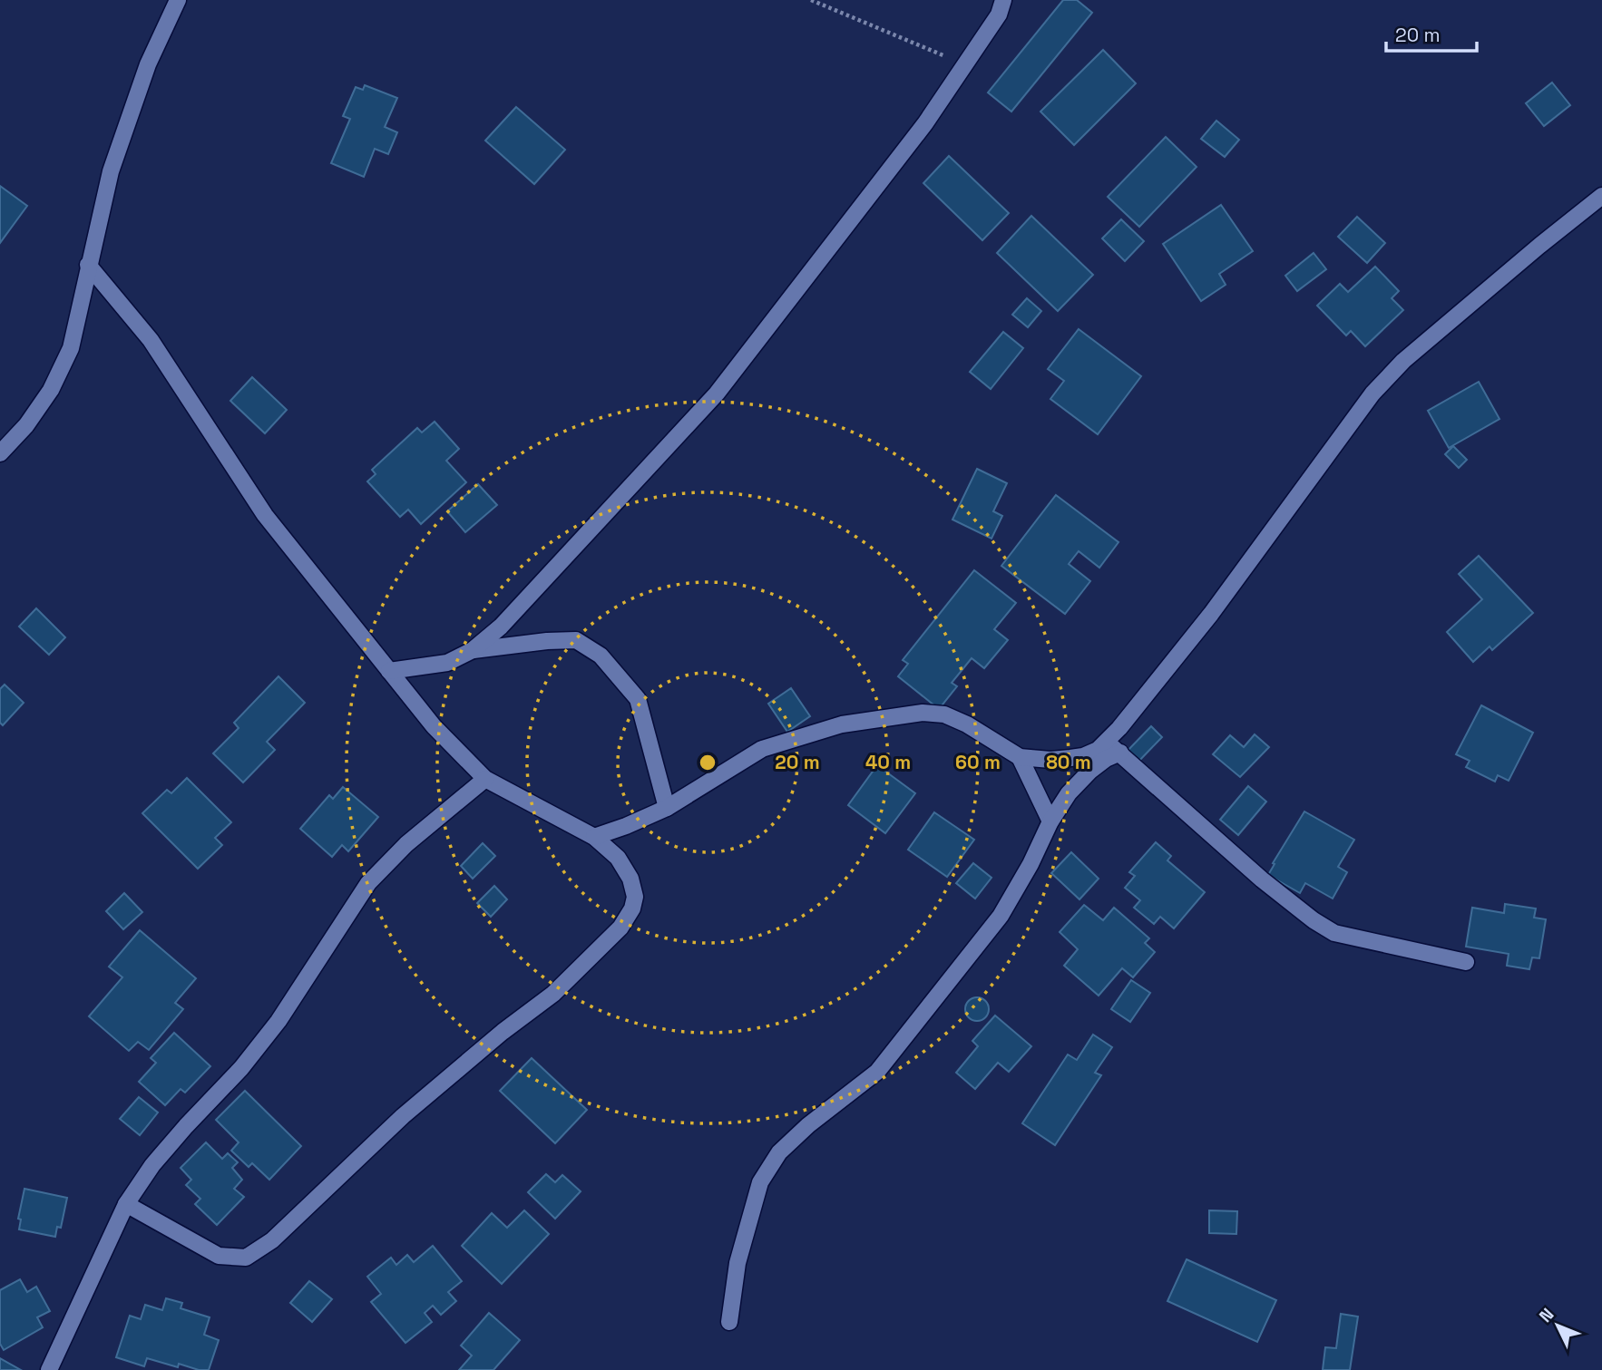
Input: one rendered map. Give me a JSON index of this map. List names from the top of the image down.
{
  "scale_bar": "20 m",
  "north": "top left",
  "rings": [
    "20 m",
    "40 m",
    "60 m",
    "80 m"
  ]
}
